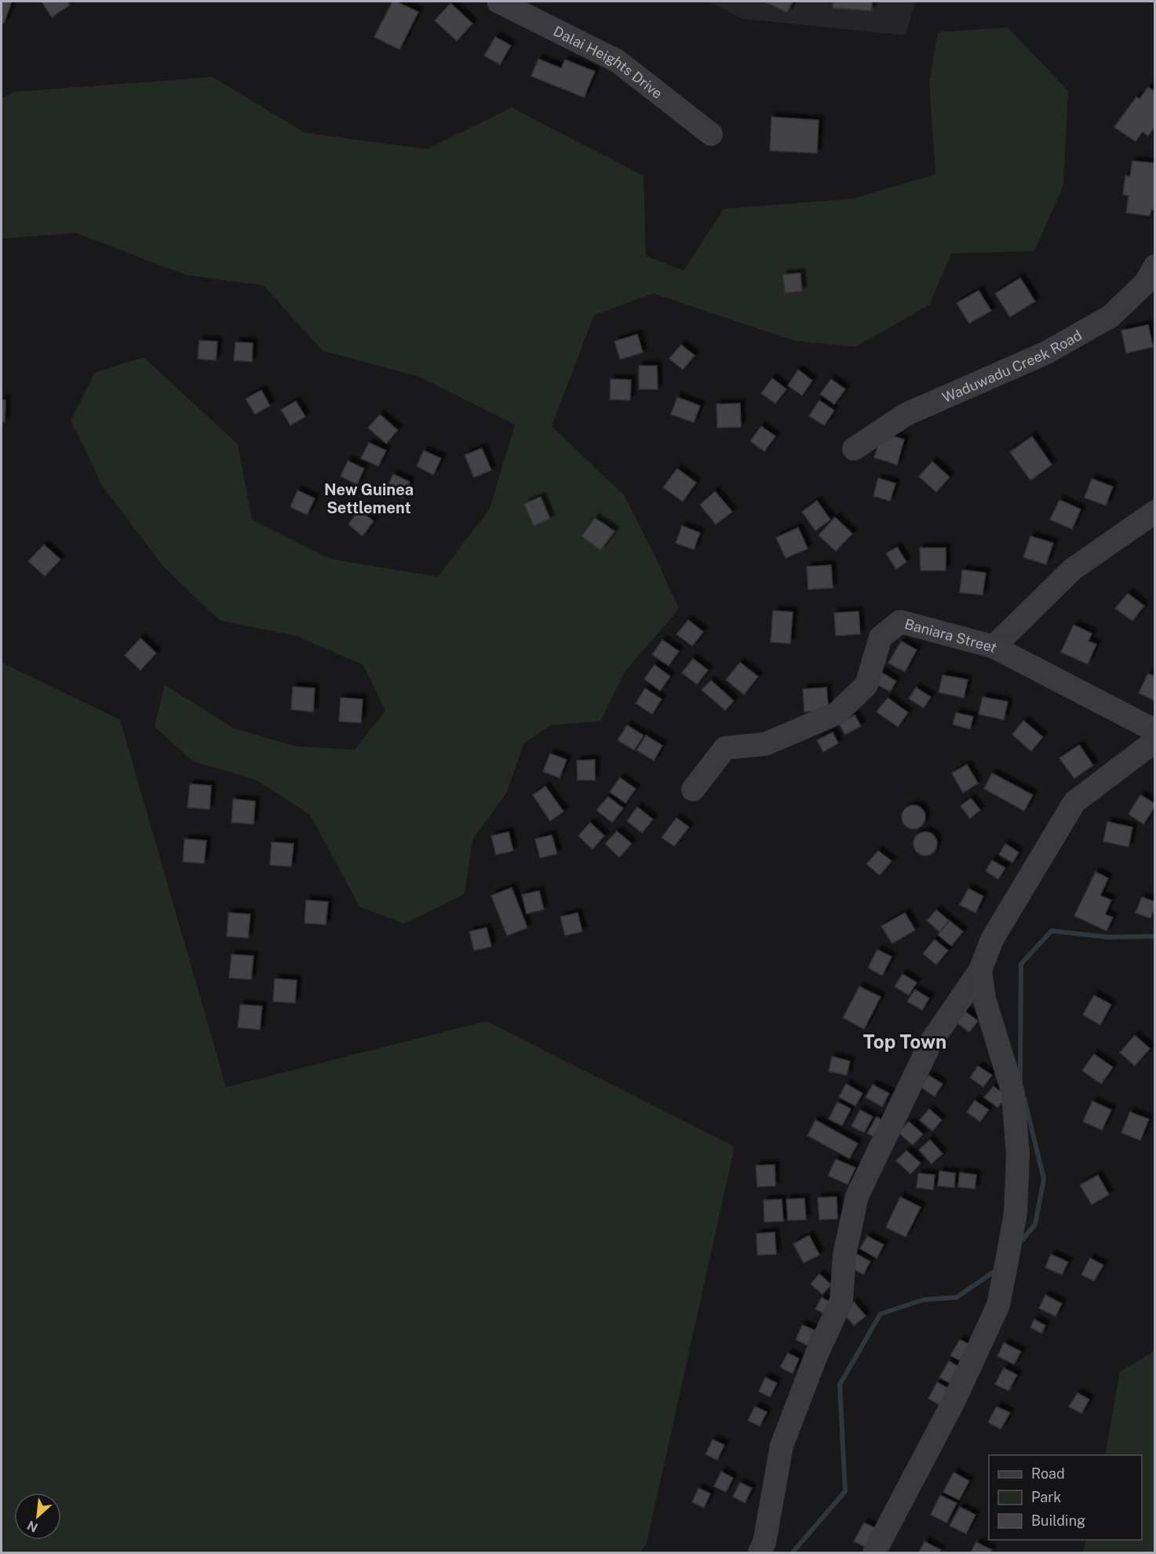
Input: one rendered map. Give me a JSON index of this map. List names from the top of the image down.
{
  "streets": {
    "street": ["Dalai Heights Drive", "Waduwadu Creek Road", "Baniara Street"]
  },
  "districts": ["New Guinea Settlement", "Top Town"],
  "legend": ["Road", "Park", "Building"],
  "north": "bottom left"
}
